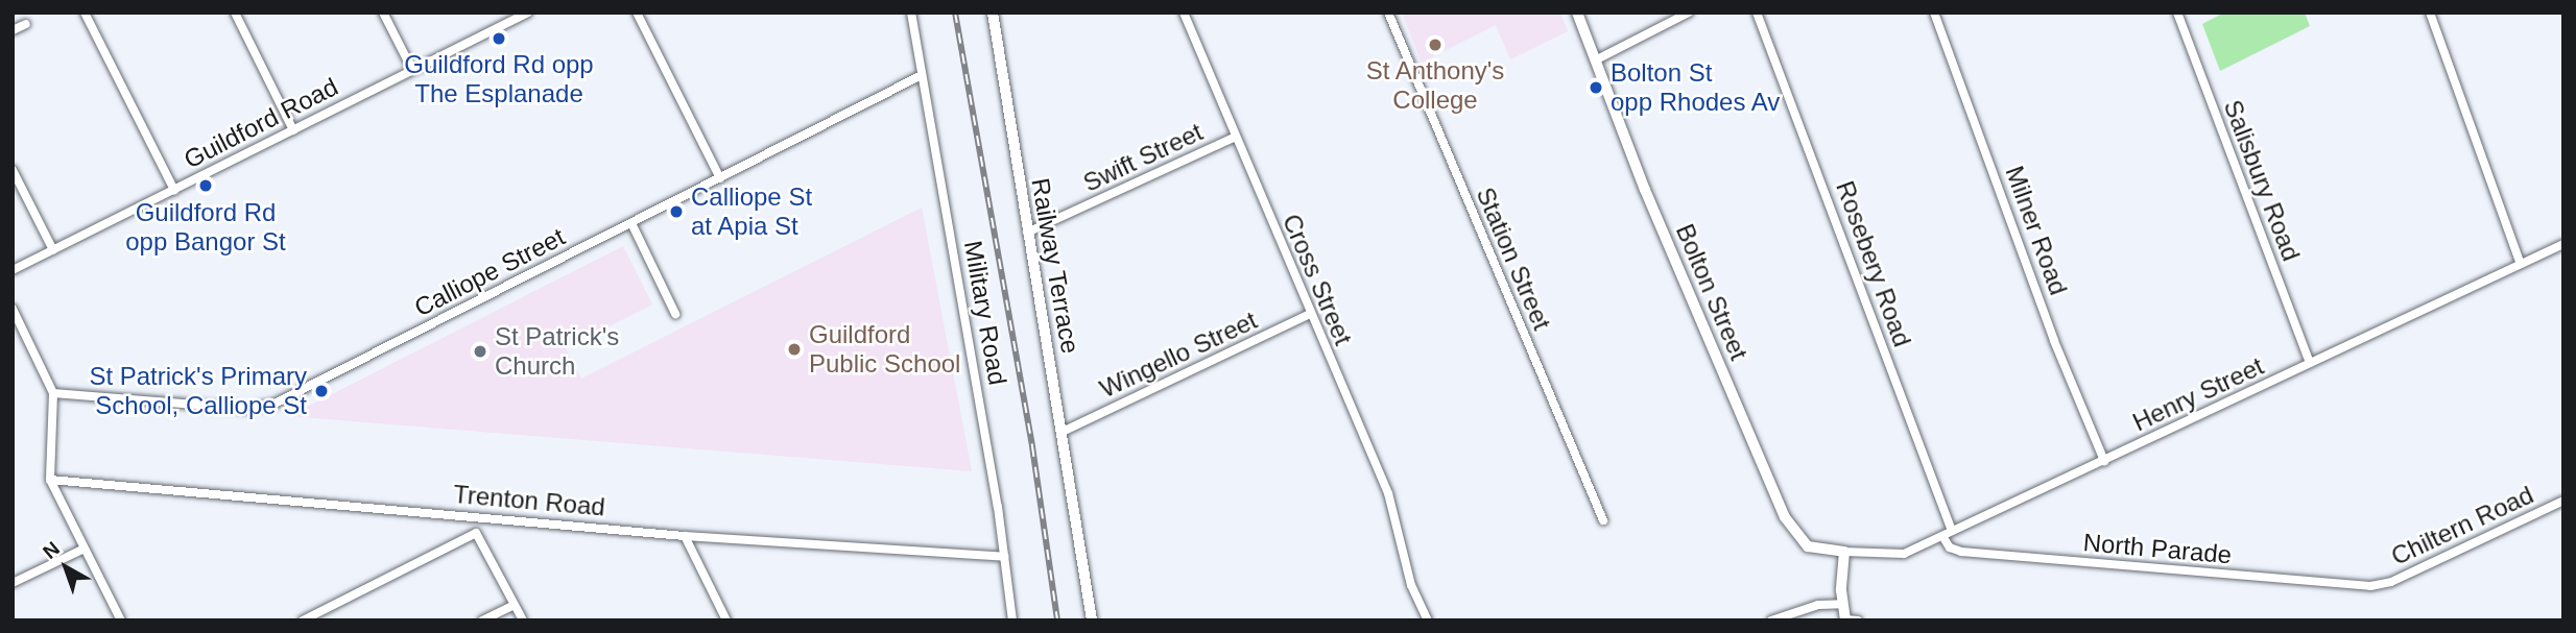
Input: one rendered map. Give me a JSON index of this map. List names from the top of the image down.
{
  "streets": {
    "main road": ["Railway Terrace"],
    "street": [
      "Guildford Road",
      "Swift Street",
      "Salisbury Road",
      "Milner Road",
      "Station Street",
      "Rosebery Road",
      "Calliope Street",
      "Cross Street",
      "Bolton Street",
      "Military Road",
      "Wingello Street",
      "Henry Street",
      "Trenton Road",
      "Chiltern Road",
      "North Parade"
    ]
  },
  "crossings": [
    ["Swift Street", "Railway Terrace"],
    ["Swift Street", "Cross Street"],
    ["Salisbury Road", "Henry Street"],
    ["Milner Road", "Henry Street"],
    ["Rosebery Road", "Henry Street"],
    ["Railway Terrace", "Wingello Street"],
    ["Calliope Street", "Military Road"],
    ["Cross Street", "Wingello Street"],
    ["Bolton Street", "Henry Street"],
    ["Military Road", "Trenton Road"],
    ["Henry Street", "North Parade"],
    ["Chiltern Road", "North Parade"]
  ],
  "places": [
    "Guildford Rd opp The Esplanade",
    "St Anthony's College",
    "Bolton St opp Rhodes Av",
    "Guildford Rd opp Bangor St",
    "Calliope St at Apia St",
    "Guildford Public School",
    "St Patrick's Church",
    "St Patrick's Primary School, Calliope St"
  ],
  "north": "top left"
}
